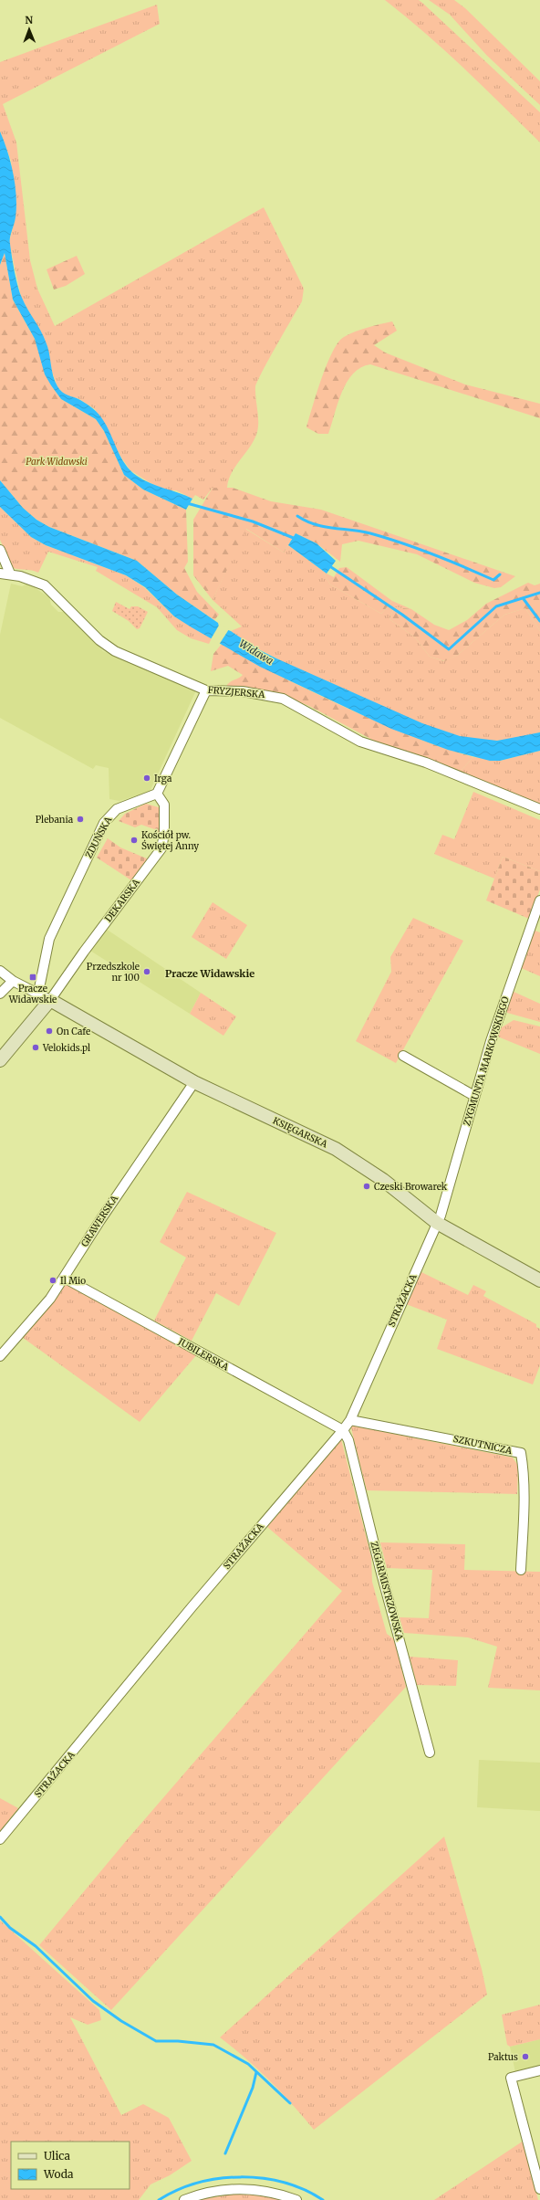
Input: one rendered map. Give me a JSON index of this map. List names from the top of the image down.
{
  "streets": {
    "street": [
      "FRYZJERSKA",
      "ZDUŃSKA",
      "DEKARSKA",
      "ZYGMUNTA MARKOWSKIEGO",
      "KSIĘGARSKA",
      "GRAWERSKA",
      "STRAŻACKA",
      "JUBILERSKA",
      "SZKUTNICZA",
      "ZEGARMISTRZOWSKA"
    ]
  },
  "crossings": [
    ["ZDUŃSKA", "DEKARSKA"],
    ["DEKARSKA", "KSIĘGARSKA"],
    ["ZYGMUNTA MARKOWSKIEGO", "KSIĘGARSKA"],
    ["ZYGMUNTA MARKOWSKIEGO", "STRAŻACKA"],
    ["KSIĘGARSKA", "GRAWERSKA"],
    ["KSIĘGARSKA", "STRAŻACKA"],
    ["GRAWERSKA", "JUBILERSKA"],
    ["STRAŻACKA", "JUBILERSKA"],
    ["STRAŻACKA", "SZKUTNICZA"],
    ["STRAŻACKA", "ZEGARMISTRZOWSKA"],
    ["JUBILERSKA", "ZEGARMISTRZOWSKA"]
  ],
  "districts": ["Pracze Widawskie"],
  "water": ["Widawa"],
  "parks": ["Park Widawski"],
  "places": {
    "other": [
      "Irga",
      "Plebania",
      "Kościół pw. Świętej Anny",
      "Przedszkole nr 100",
      "On Cafe",
      "Velokids.pl",
      "Czeski Browarek",
      "Il Mio",
      "Paktus"
    ],
    "transit": ["Pracze Widawskie"]
  },
  "legend": ["Ulica", "Woda"],
  "north": "top"
}
